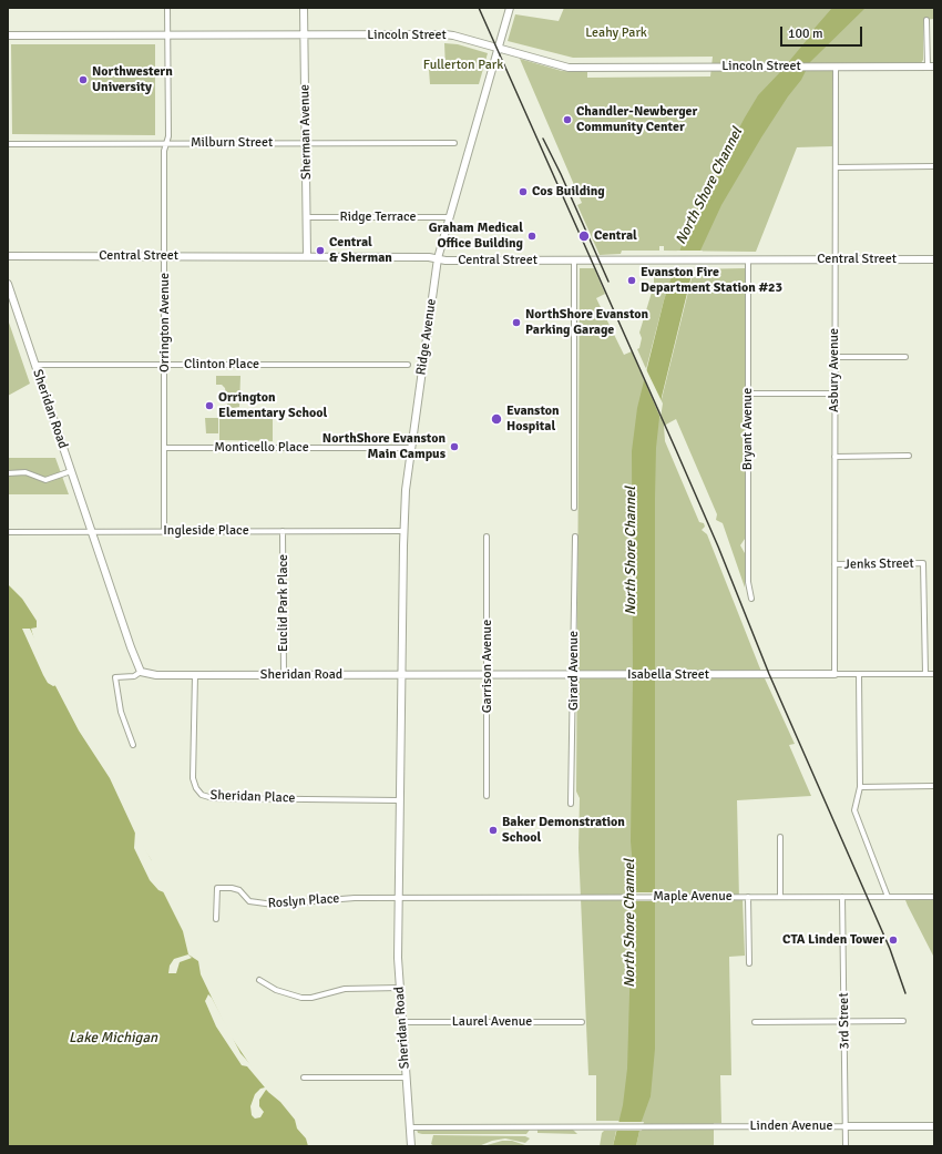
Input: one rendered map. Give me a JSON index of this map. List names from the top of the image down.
{
  "streets": {
    "street": [
      "Lincoln Street",
      "Sherman Avenue",
      "Milburn Street",
      "Ridge Terrace",
      "Central Street",
      "Orrington Avenue",
      "Ridge Avenue",
      "Clinton Place",
      "Asbury Avenue",
      "Sheridan Road",
      "Bryant Avenue",
      "Monticello Place",
      "Ingleside Place",
      "Jenks Street",
      "Euclid Park Place",
      "Garrison Avenue",
      "Girard Avenue",
      "Isabella Street",
      "Sheridan Place",
      "Maple Avenue",
      "Roslyn Place",
      "3rd Street",
      "Laurel Avenue",
      "Linden Avenue"
    ]
  },
  "crossings": [
    ["Lincoln Street", "Sherman Avenue"],
    ["Lincoln Street", "Orrington Avenue"],
    ["Lincoln Street", "Ridge Avenue"],
    ["Lincoln Street", "Asbury Avenue"],
    ["Sherman Avenue", "Milburn Street"],
    ["Sherman Avenue", "Ridge Terrace"],
    ["Sherman Avenue", "Central Street"],
    ["Milburn Street", "Orrington Avenue"],
    ["Ridge Terrace", "Ridge Avenue"],
    ["Central Street", "Orrington Avenue"],
    ["Central Street", "Ridge Avenue"],
    ["Central Street", "Asbury Avenue"],
    ["Central Street", "Bryant Avenue"],
    ["Orrington Avenue", "Clinton Place"],
    ["Orrington Avenue", "Monticello Place"],
    ["Orrington Avenue", "Ingleside Place"],
    ["Ridge Avenue", "Sheridan Road"],
    ["Ridge Avenue", "Monticello Place"],
    ["Ridge Avenue", "Ingleside Place"],
    ["Ridge Avenue", "Isabella Street"],
    ["Clinton Place", "Sheridan Road"],
    ["Asbury Avenue", "Jenks Street"],
    ["Asbury Avenue", "Isabella Street"],
    ["Sheridan Road", "Ingleside Place"],
    ["Sheridan Road", "Euclid Park Place"],
    ["Sheridan Road", "Isabella Street"],
    ["Sheridan Road", "Sheridan Place"],
    ["Sheridan Road", "Maple Avenue"],
    ["Sheridan Road", "Roslyn Place"],
    ["Sheridan Road", "Laurel Avenue"],
    ["Sheridan Road", "Linden Avenue"],
    ["Ingleside Place", "Euclid Park Place"],
    ["Jenks Street", "Isabella Street"],
    ["Garrison Avenue", "Isabella Street"],
    ["Girard Avenue", "Isabella Street"],
    ["Maple Avenue", "Roslyn Place"],
    ["Maple Avenue", "3rd Street"],
    ["3rd Street", "Linden Avenue"]
  ],
  "water": ["North Shore Channel", "Lake Michigan"],
  "parks": ["Leahy Park", "Fullerton Park"],
  "places": [
    "Northwestern University",
    "Chandler-Newberger Community Center",
    "Cos Building",
    "Graham Medical Office Building",
    "Central",
    "Central & Sherman",
    "Evanston Fire Department Station #23",
    "NorthShore Evanston Parking Garage",
    "Orrington Elementary School",
    "Evanston Hospital",
    "NorthShore Evanston Main Campus",
    "Baker Demonstration School",
    "CTA Linden Tower"
  ],
  "scale_bar": "100 m"
}
